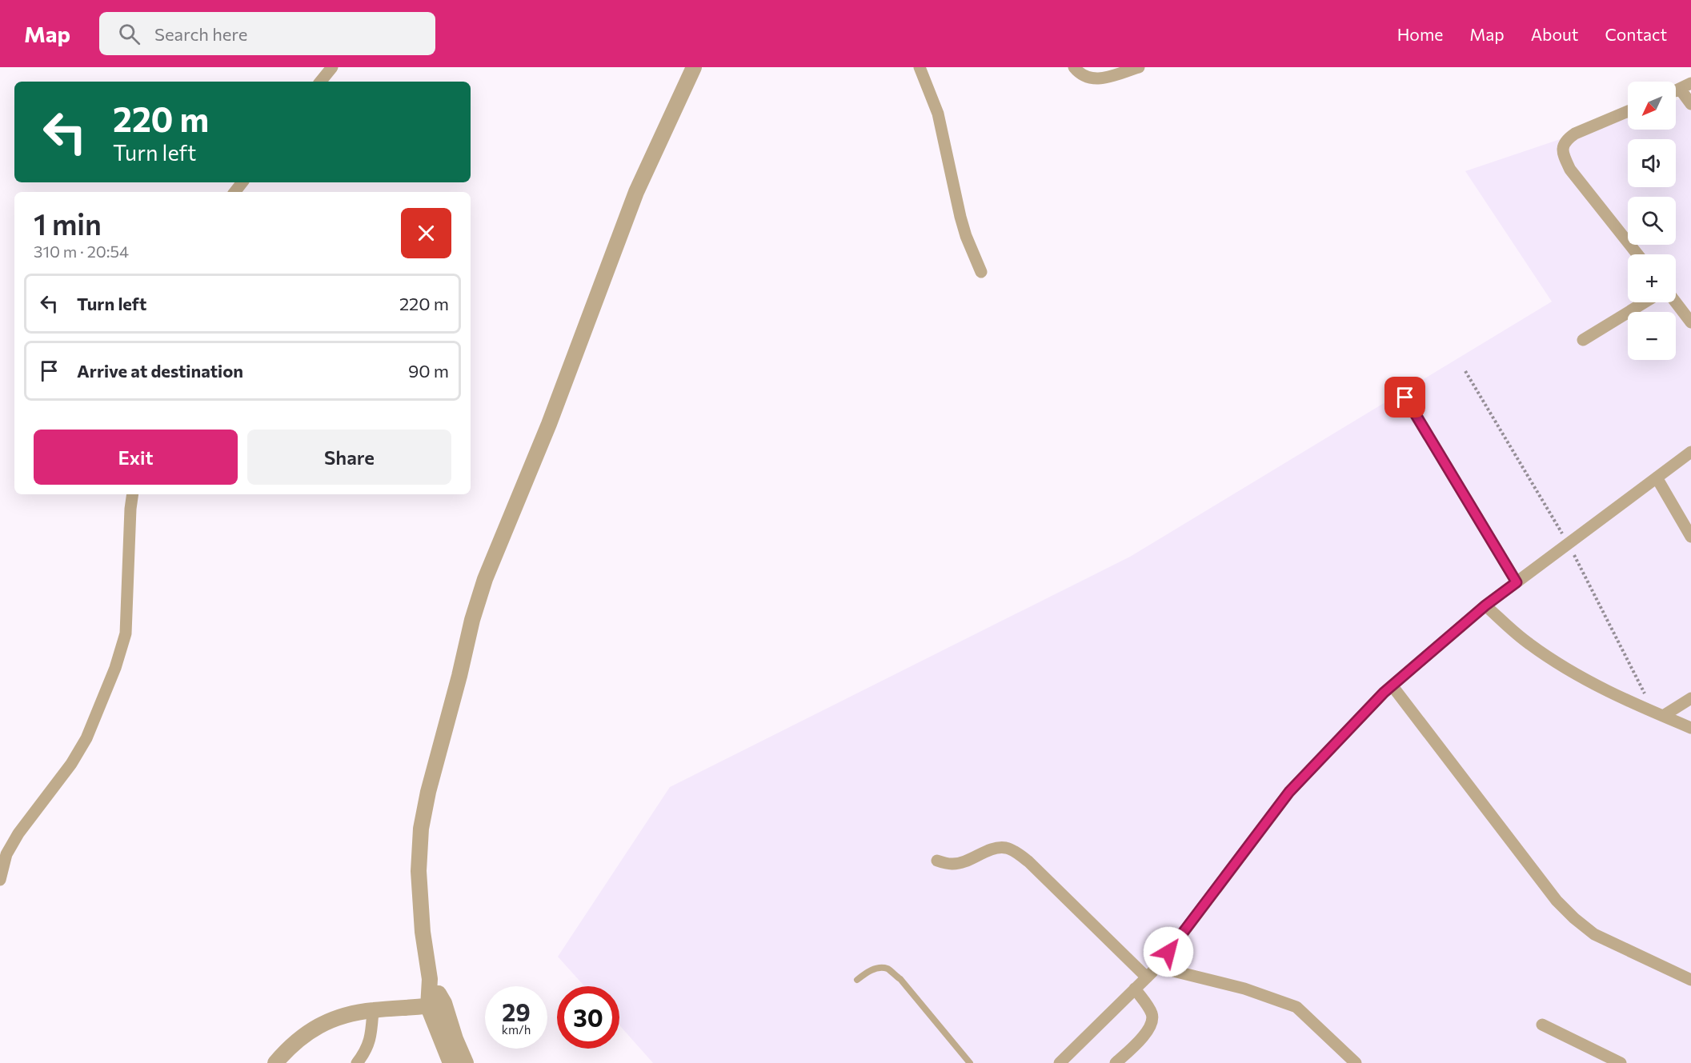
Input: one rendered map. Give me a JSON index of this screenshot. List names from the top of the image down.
{
  "north": "bottom left",
  "page": {
    "header": "Map",
    "search": "Search here",
    "nav": [
      "Home",
      "Map",
      "About",
      "Contact"
    ],
    "map_buttons": ["+", "−"],
    "turn": ["220 m", "Turn left"],
    "heading": ["1 min", "310 m · 20:54"],
    "list": [
      {
        "name": "Turn left",
        "value": "220 m"
      },
      {
        "name": "Arrive at destination",
        "value": "90 m"
      }
    ],
    "buttons": ["Exit", "Share"],
    "speed": "29 km/h",
    "limit": "30"
  }
}
